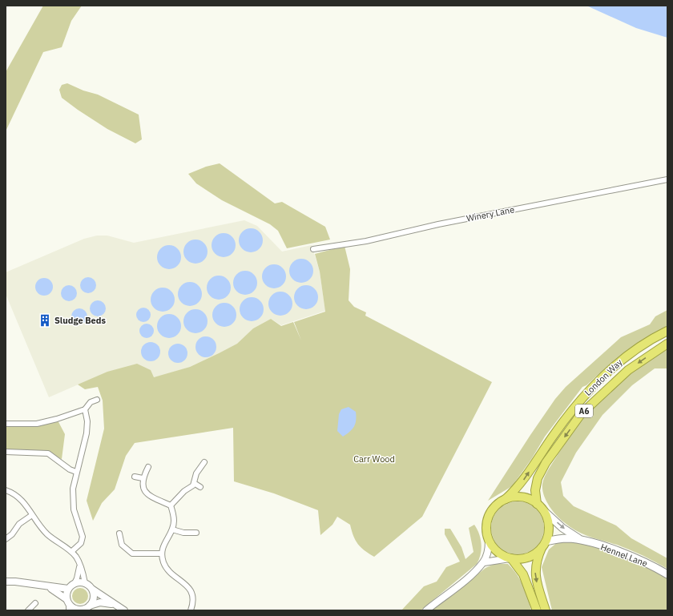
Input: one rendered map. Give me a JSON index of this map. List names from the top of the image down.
{
  "streets": {
    "highway": ["London Way", "A6"],
    "main road": ["Hennel Lane"],
    "street": ["Winery Lane"]
  },
  "crossings": [
    ["London Way", "A6"],
    ["London Way", "Hennel Lane"],
    ["A6", "Hennel Lane"]
  ],
  "parks": ["Carr Wood"],
  "places": {
    "building": ["Sludge Beds"]
  }
}
